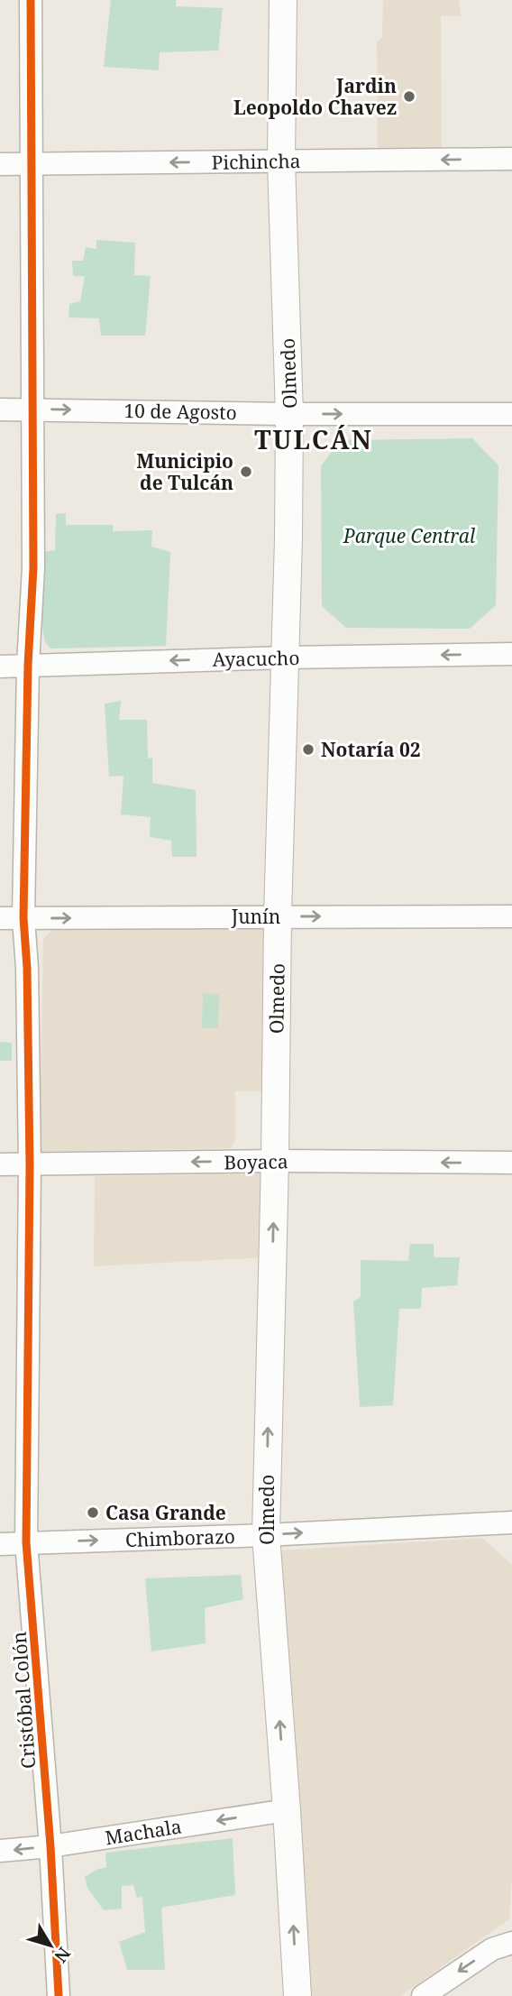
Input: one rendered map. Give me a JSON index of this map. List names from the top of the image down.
{
  "streets": {
    "street": [
      "Pichincha",
      "Olmedo",
      "10 de Agosto",
      "Ayacucho",
      "Junín",
      "Boyaca",
      "Chimborazo",
      "Cristóbal Colón",
      "Machala"
    ]
  },
  "crossings": [
    ["Pichincha", "Olmedo"],
    ["Pichincha", "Cristóbal Colón"],
    ["Olmedo", "10 de Agosto"],
    ["Olmedo", "Ayacucho"],
    ["Olmedo", "Junín"],
    ["Olmedo", "Boyaca"],
    ["Olmedo", "Chimborazo"],
    ["Olmedo", "Machala"],
    ["10 de Agosto", "Cristóbal Colón"],
    ["Ayacucho", "Cristóbal Colón"],
    ["Junín", "Cristóbal Colón"],
    ["Boyaca", "Cristóbal Colón"],
    ["Chimborazo", "Cristóbal Colón"],
    ["Cristóbal Colón", "Machala"]
  ],
  "one_way": [
    "Pichincha",
    "Olmedo",
    "10 de Agosto",
    "Ayacucho",
    "Junín",
    "Boyaca",
    "Chimborazo",
    "Machala"
  ],
  "districts": ["TULCÁN"],
  "parks": ["Parque Central"],
  "places": [
    "Jardin Leopoldo Chavez",
    "Municipio de Tulcán",
    "Notaría 02",
    "Casa Grande"
  ],
  "north": "bottom right"
}
